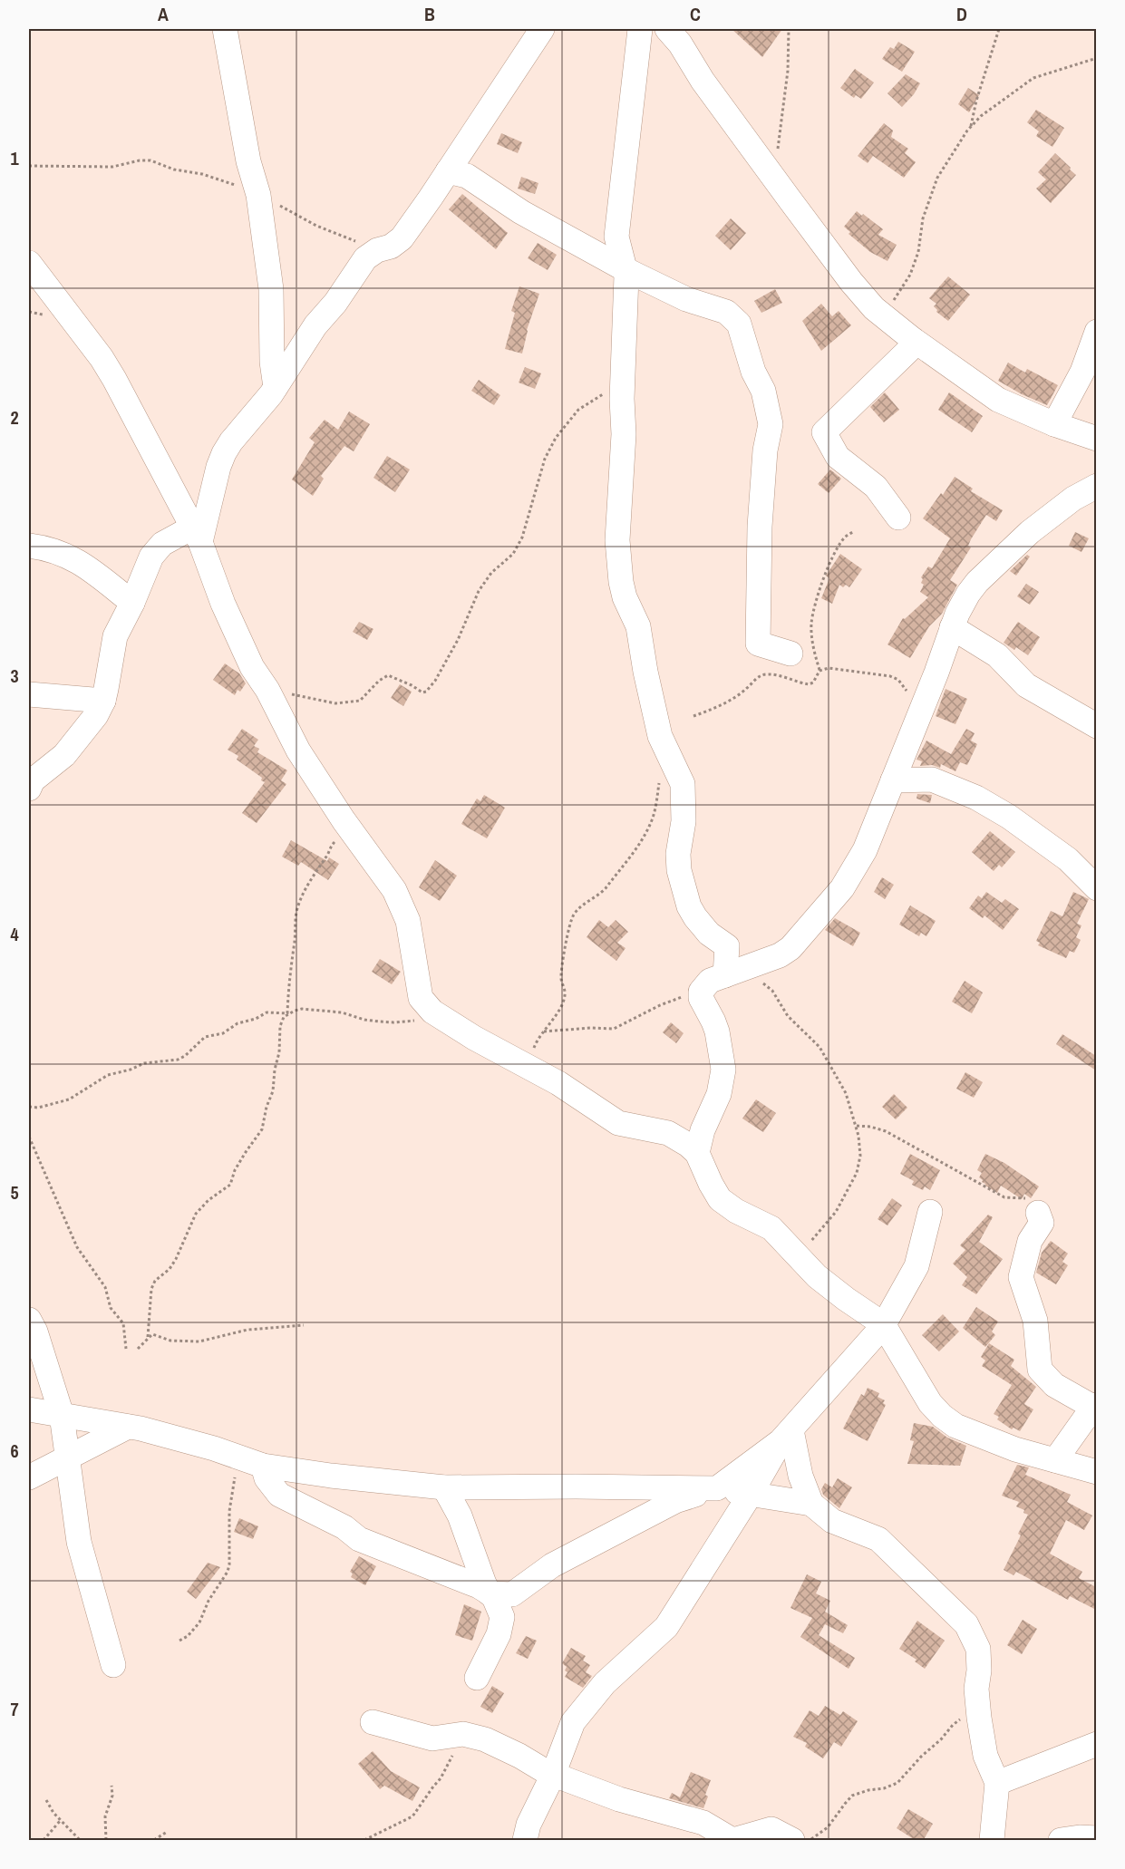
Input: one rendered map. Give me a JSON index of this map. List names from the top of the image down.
{
  "grid": {
    "columns": [
      "A",
      "B",
      "C",
      "D"
    ],
    "rows": [
      "1",
      "2",
      "3",
      "4",
      "5",
      "6",
      "7"
    ]
  }
}
